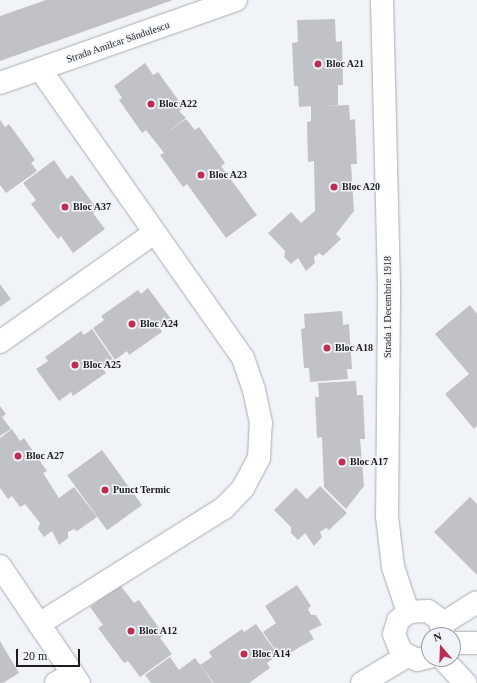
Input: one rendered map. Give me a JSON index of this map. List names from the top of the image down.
{
  "streets": {
    "street": ["Strada Amilcar Săndulescu", "Strada 1 Decembrie 1918"]
  },
  "places": [
    "Bloc A21",
    "Bloc A22",
    "Bloc A23",
    "Bloc A20",
    "Bloc A37",
    "Bloc A24",
    "Bloc A18",
    "Bloc A25",
    "Bloc A27",
    "Bloc A17",
    "Punct Termic",
    "Bloc A12",
    "Bloc A14"
  ],
  "scale_bar": "20 m",
  "north": "top"
}
